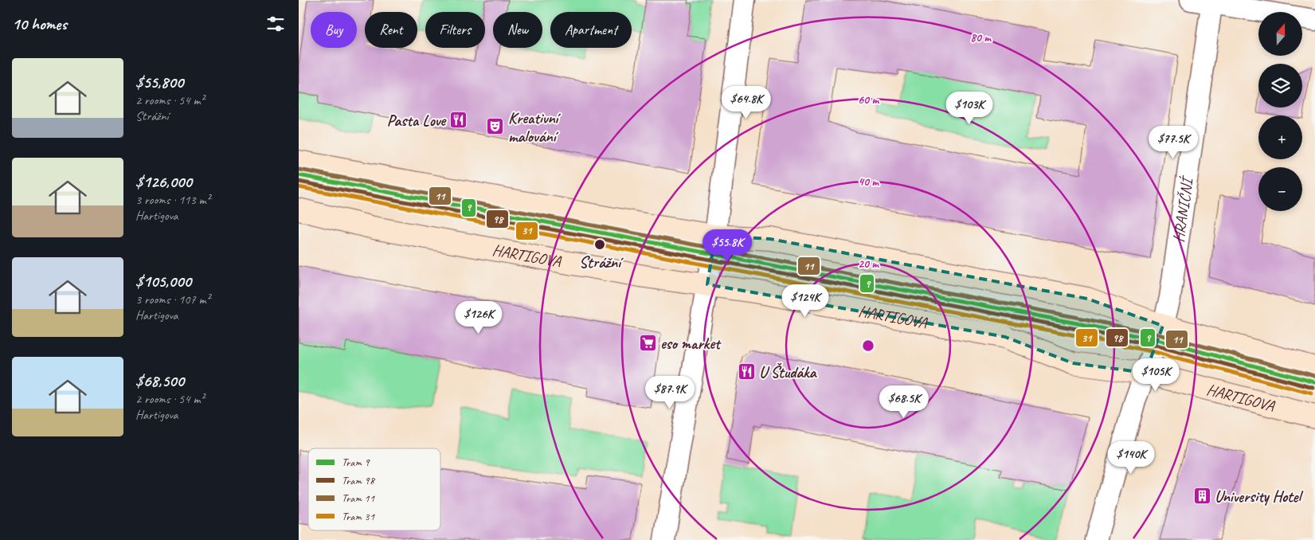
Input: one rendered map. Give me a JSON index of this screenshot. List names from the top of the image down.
{
  "streets": {
    "main road": ["HARTIGOVA"],
    "street": ["HRANIČNÍ"]
  },
  "crossings": [
    ["HRANIČNÍ", "HARTIGOVA"]
  ],
  "places": {
    "restaurant": ["Pasta Love", "U Študáka"],
    "theatre": ["Kreativní malování"],
    "other": ["Strážní"],
    "supermarket": ["eso market"],
    "building": ["University Hotel"]
  },
  "lines": [
    "tram line 11",
    "tram line 9",
    "tram line 98",
    "tram line 31"
  ],
  "legend": [
    "Tram 9",
    "Tram 98",
    "Tram 11",
    "Tram 31"
  ],
  "north": "top",
  "page": {
    "heading": "10 homes",
    "map_buttons": ["+", "−"],
    "chip": [
      "Buy",
      "Rent",
      "Filters",
      "New",
      "Apartment"
    ],
    "list": [
      {
        "name": "$55,800",
        "note": "2 rooms · 54 m² · Strážní"
      },
      {
        "name": "$126,000",
        "note": "3 rooms · 113 m² · Hartigova"
      },
      {
        "name": "$105,000",
        "note": "3 rooms · 107 m² · Hartigova"
      },
      {
        "name": "$68,500",
        "note": "2 rooms · 54 m² · Hartigova"
      }
    ],
    "price": [
      "$64.8K",
      "$103K",
      "$77.5K",
      "$55.8K",
      "$124K",
      "$126K",
      "$105K",
      "$87.9K",
      "$68.5K",
      "$140K"
    ]
  },
  "rings": [
    "80 m",
    "60 m",
    "40 m",
    "20 m"
  ]
}
